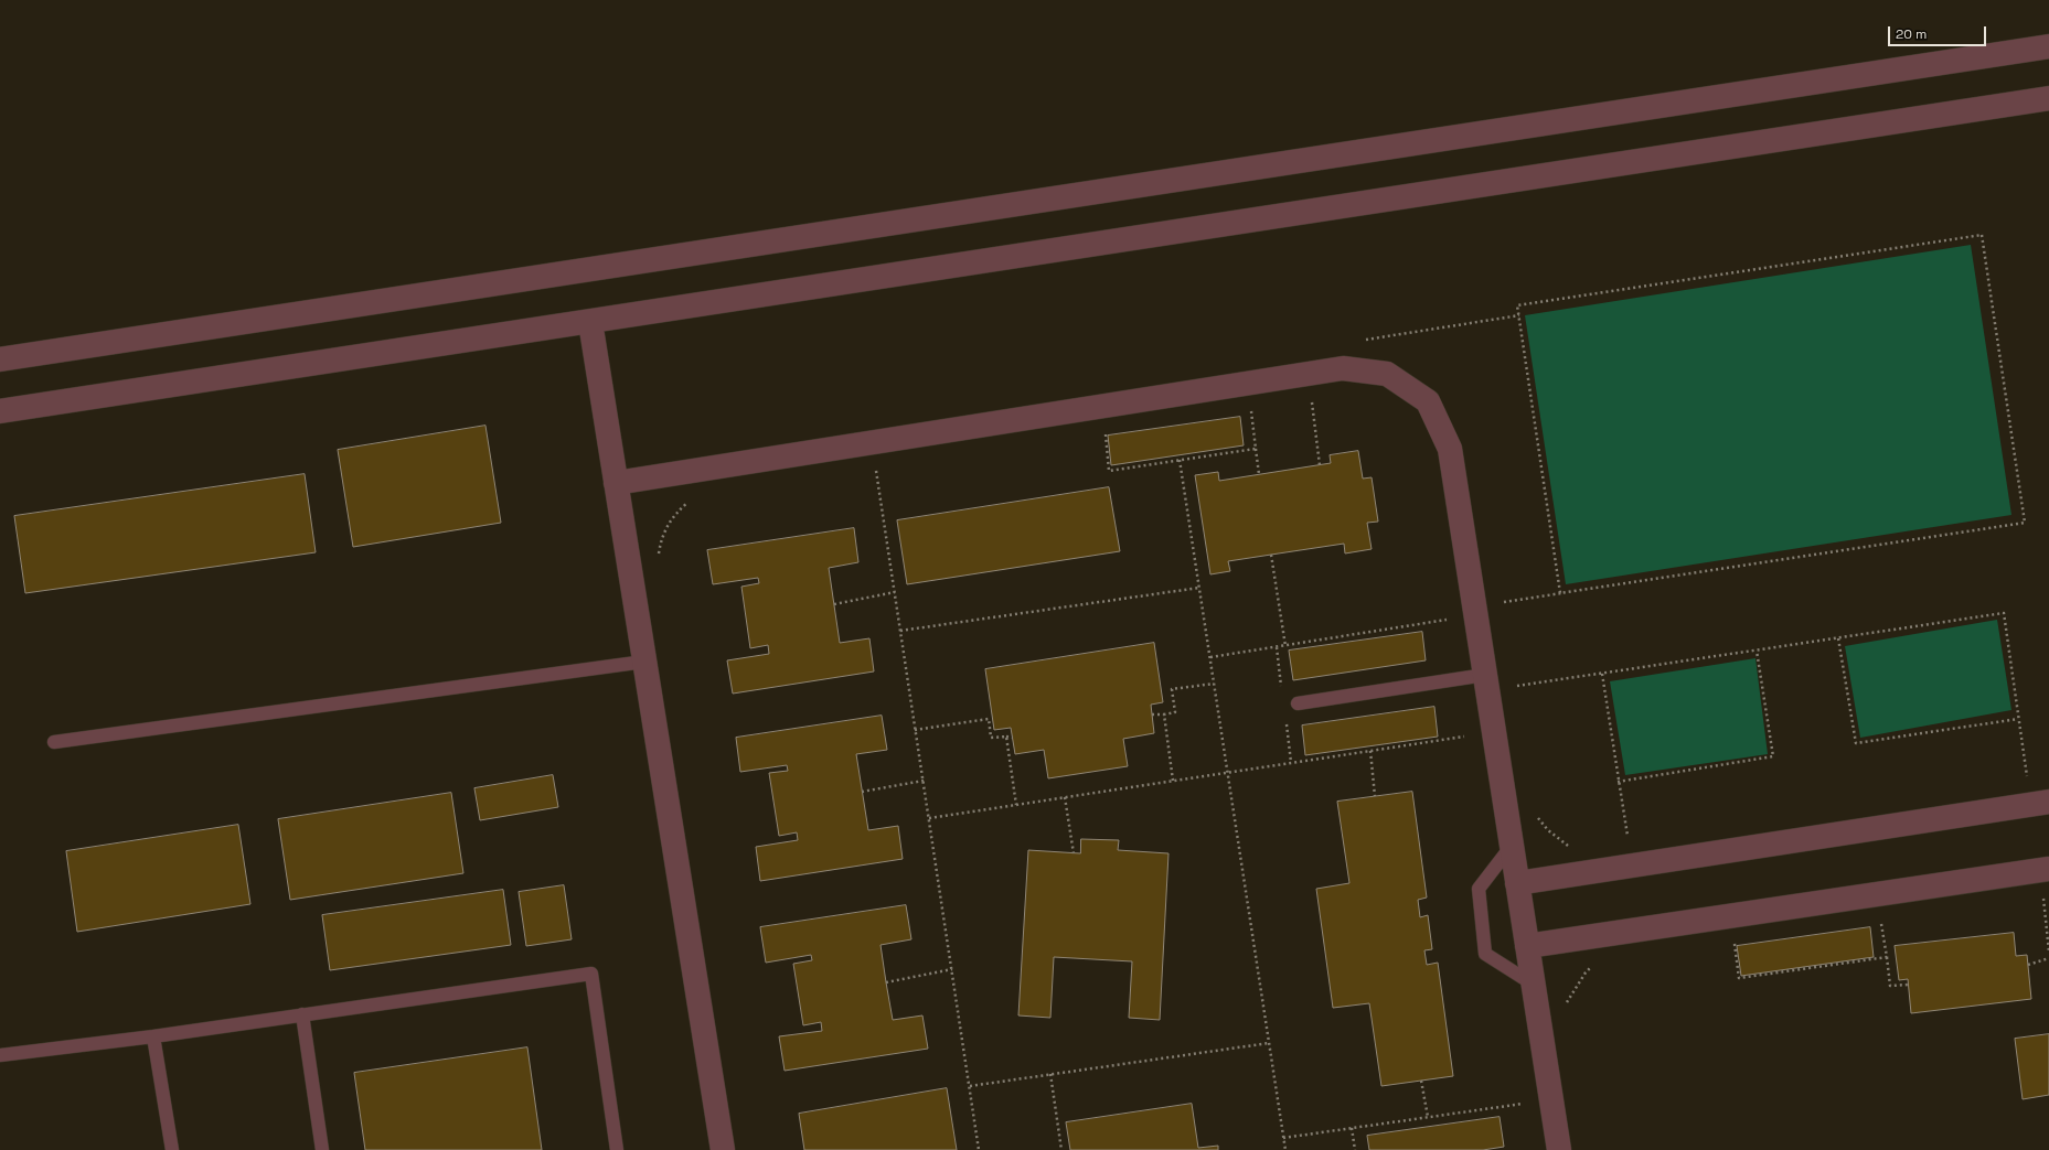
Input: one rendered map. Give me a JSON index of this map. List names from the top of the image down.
{
  "scale_bar": "20 m"
}
